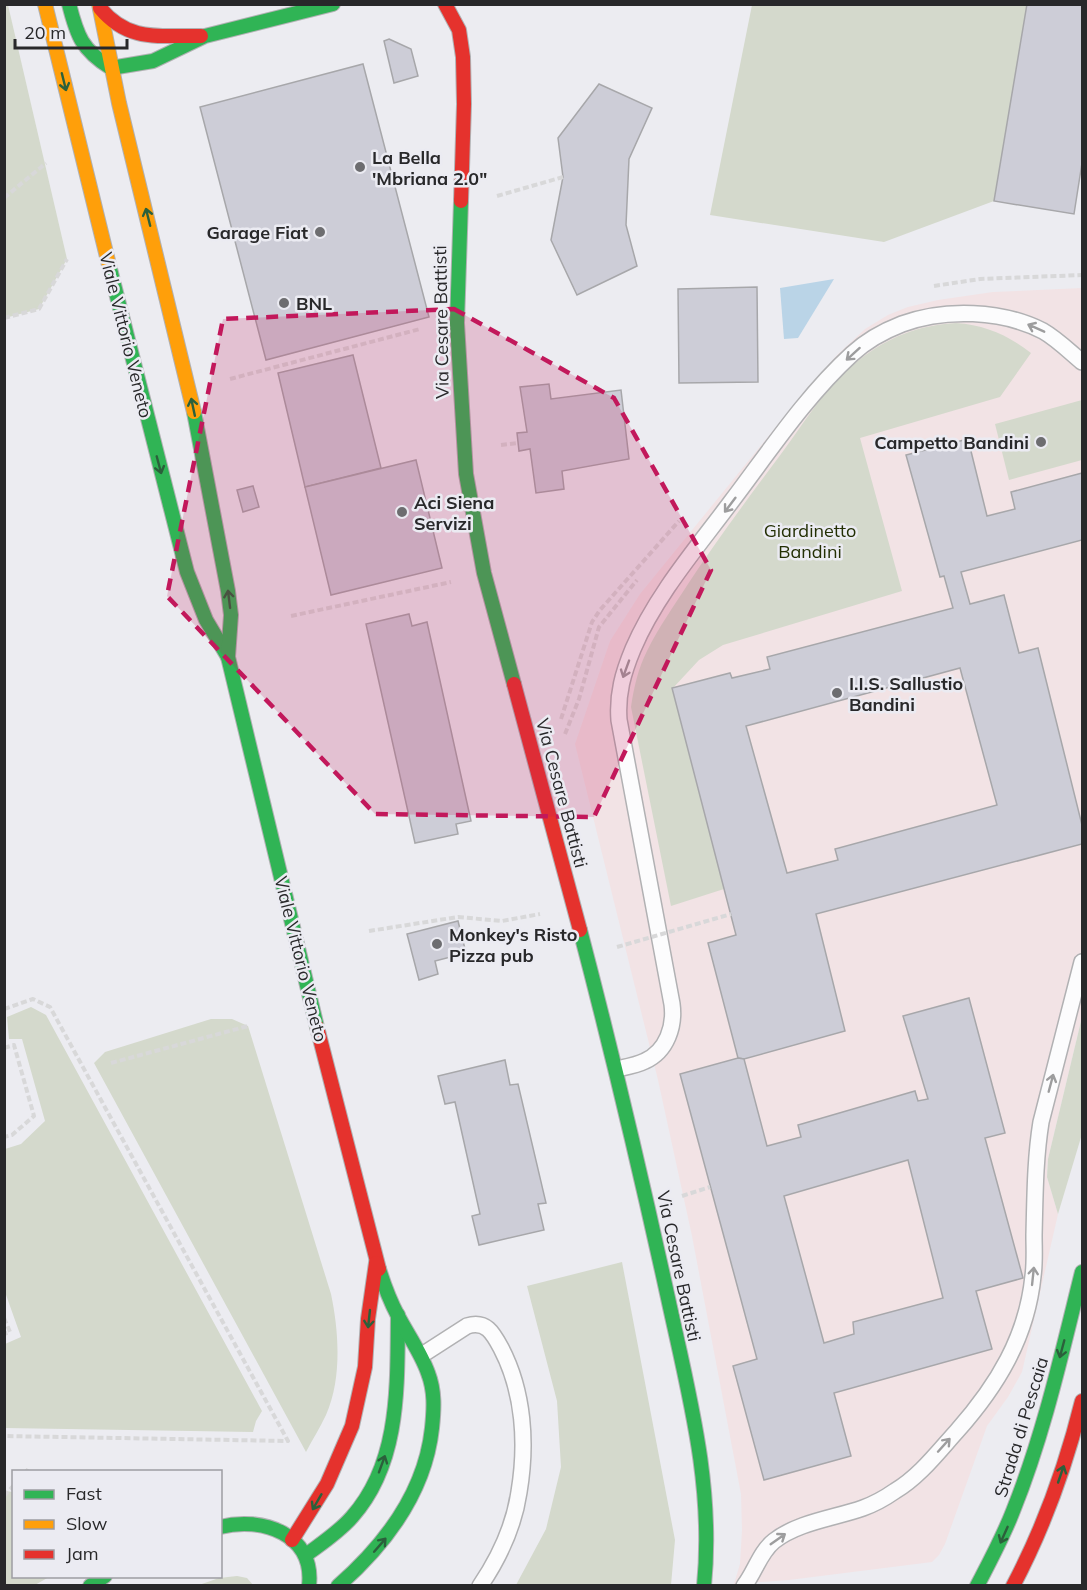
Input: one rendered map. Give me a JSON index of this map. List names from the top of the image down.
{
  "streets": {
    "street": ["Via Cesare Battisti", "Viale Vittorio Veneto", "Strada di Pescaia"]
  },
  "parks": ["Giardinetto Bandini"],
  "places": [
    "La Bella 'Mbriana 2.0\"",
    "Garage Fiat",
    "BNL",
    "Campetto Bandini",
    "Aci Siena Servizi",
    "I.I.S. Sallustio Bandini",
    "Monkey's Risto Pizza pub"
  ],
  "legend": ["Fast", "Slow", "Jam"],
  "scale_bar": "20 m"
}
